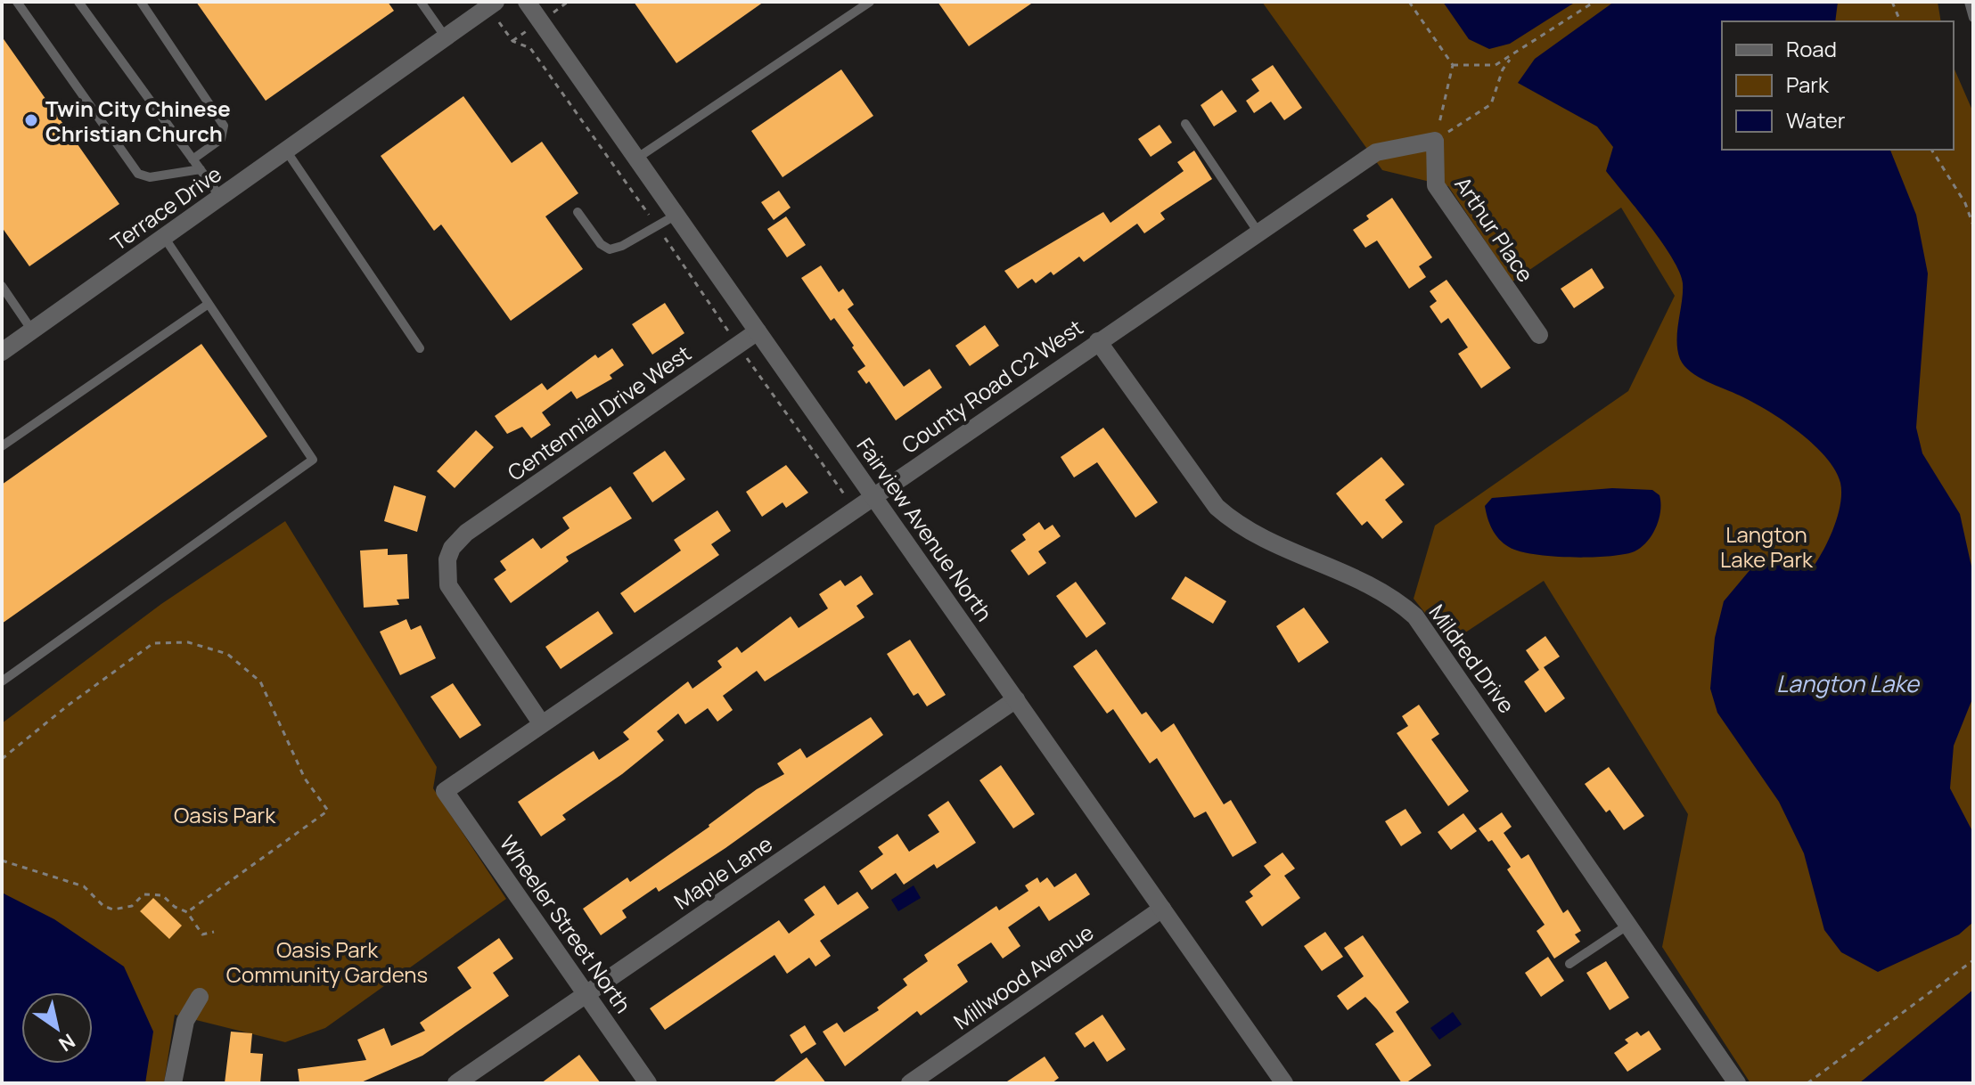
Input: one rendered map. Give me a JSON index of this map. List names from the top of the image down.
{
  "streets": {
    "street": [
      "Terrace Drive",
      "Arthur Place",
      "County Road C2 West",
      "Centennial Drive West",
      "Fairview Avenue North",
      "Mildred Drive",
      "Maple Lane",
      "Wheeler Street North",
      "Millwood Avenue"
    ]
  },
  "crossings": [
    ["Arthur Place", "County Road C2 West"],
    ["County Road C2 West", "Centennial Drive West"],
    ["County Road C2 West", "Fairview Avenue North"],
    ["County Road C2 West", "Mildred Drive"],
    ["County Road C2 West", "Wheeler Street North"],
    ["Centennial Drive West", "Fairview Avenue North"],
    ["Fairview Avenue North", "Maple Lane"],
    ["Fairview Avenue North", "Millwood Avenue"],
    ["Maple Lane", "Wheeler Street North"]
  ],
  "water": ["Langton Lake"],
  "parks": ["Langton Lake Park", "Oasis Park", "Oasis Park Community Gardens"],
  "places": ["Twin City Chinese Christian Church"],
  "legend": ["Road", "Park", "Water"],
  "north": "bottom right"
}
